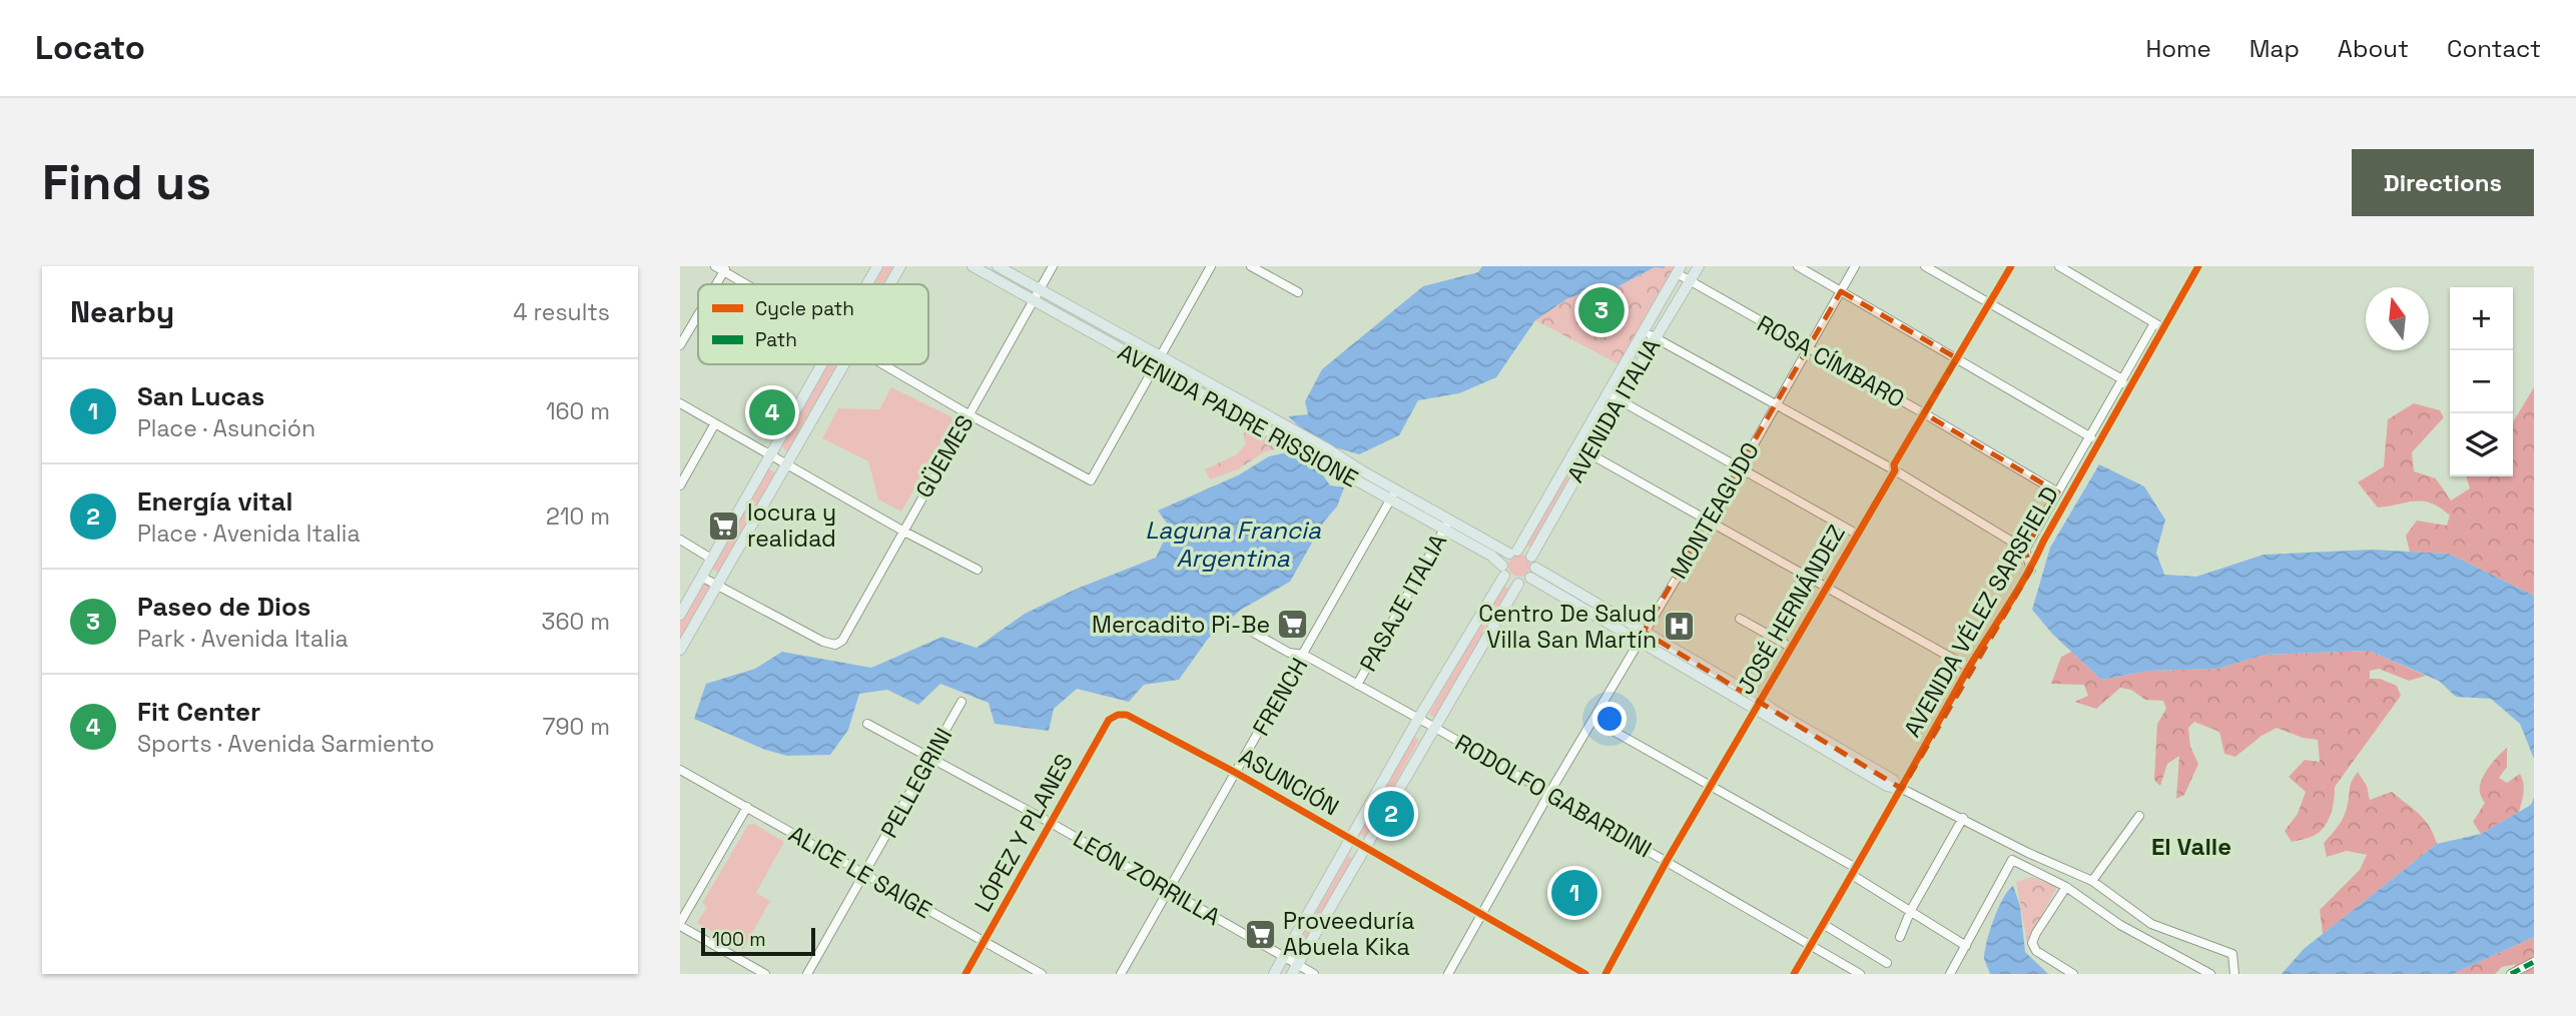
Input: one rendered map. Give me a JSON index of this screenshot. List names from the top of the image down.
{
  "streets": {
    "main road": ["AVENIDA ITALIA", "AVENIDA PADRE RISSIONE"],
    "street": [
      "ROSA CÍMBARO",
      "GÜEMES",
      "MONTEAGUDO",
      "PASAJE ITALIA",
      "JOSÉ HERNÁNDEZ",
      "AVENIDA VÉLEZ SARSFIELD",
      "FRENCH",
      "ASUNCIÓN",
      "PELLEGRINI",
      "RODOLFO GABARDINI",
      "LÓPEZ Y PLANES",
      "ALICE LE SAIGE",
      "LEÓN ZORRILLA"
    ]
  },
  "crossings": [
    ["ROSA CÍMBARO", "AVENIDA ITALIA"],
    ["ROSA CÍMBARO", "MONTEAGUDO"],
    ["ROSA CÍMBARO", "JOSÉ HERNÁNDEZ"],
    ["ROSA CÍMBARO", "AVENIDA VÉLEZ SARSFIELD"],
    ["AVENIDA ITALIA", "AVENIDA PADRE RISSIONE"],
    ["AVENIDA PADRE RISSIONE", "GÜEMES"],
    ["AVENIDA PADRE RISSIONE", "PASAJE ITALIA"],
    ["AVENIDA PADRE RISSIONE", "FRENCH"],
    ["MONTEAGUDO", "ASUNCIÓN"],
    ["MONTEAGUDO", "RODOLFO GABARDINI"],
    ["PASAJE ITALIA", "RODOLFO GABARDINI"],
    ["JOSÉ HERNÁNDEZ", "RODOLFO GABARDINI"],
    ["AVENIDA VÉLEZ SARSFIELD", "RODOLFO GABARDINI"],
    ["FRENCH", "ASUNCIÓN"],
    ["FRENCH", "RODOLFO GABARDINI"],
    ["FRENCH", "LEÓN ZORRILLA"],
    ["ASUNCIÓN", "LÓPEZ Y PLANES"],
    ["PELLEGRINI", "ALICE LE SAIGE"],
    ["PELLEGRINI", "LEÓN ZORRILLA"],
    ["LÓPEZ Y PLANES", "ALICE LE SAIGE"],
    ["LÓPEZ Y PLANES", "LEÓN ZORRILLA"]
  ],
  "districts": ["El Valle"],
  "water": ["Laguna Francia Argentina"],
  "places": {
    "supermarket": ["locura y realidad", "Mercadito Pi-Be", "Proveeduría Abuela Kika"],
    "hospital": ["Centro De Salud Villa San Martín"]
  },
  "legend": ["Cycle path", "Path"],
  "scale_bar": "100 m",
  "north": "top",
  "page": {
    "header": "Locato",
    "nav": [
      "Home",
      "Map",
      "About",
      "Contact"
    ],
    "buttons": "Directions",
    "title": "Find us",
    "heading": ["Nearby", "4 results"],
    "pins": [
      "3",
      "4",
      "2",
      "1"
    ],
    "map_buttons": ["+", "−"],
    "list": [
      {
        "mark": "1",
        "name": "San Lucas",
        "note": "Place · Asunción",
        "value": "160 m"
      },
      {
        "mark": "2",
        "name": "Energía vital",
        "note": "Place · Avenida Italia",
        "value": "210 m"
      },
      {
        "mark": "3",
        "name": "Paseo de Dios",
        "note": "Park · Avenida Italia",
        "value": "360 m"
      },
      {
        "mark": "4",
        "name": "Fit Center",
        "note": "Sports · Avenida Sarmiento",
        "value": "790 m"
      }
    ],
    "scale": "100 m"
  }
}
